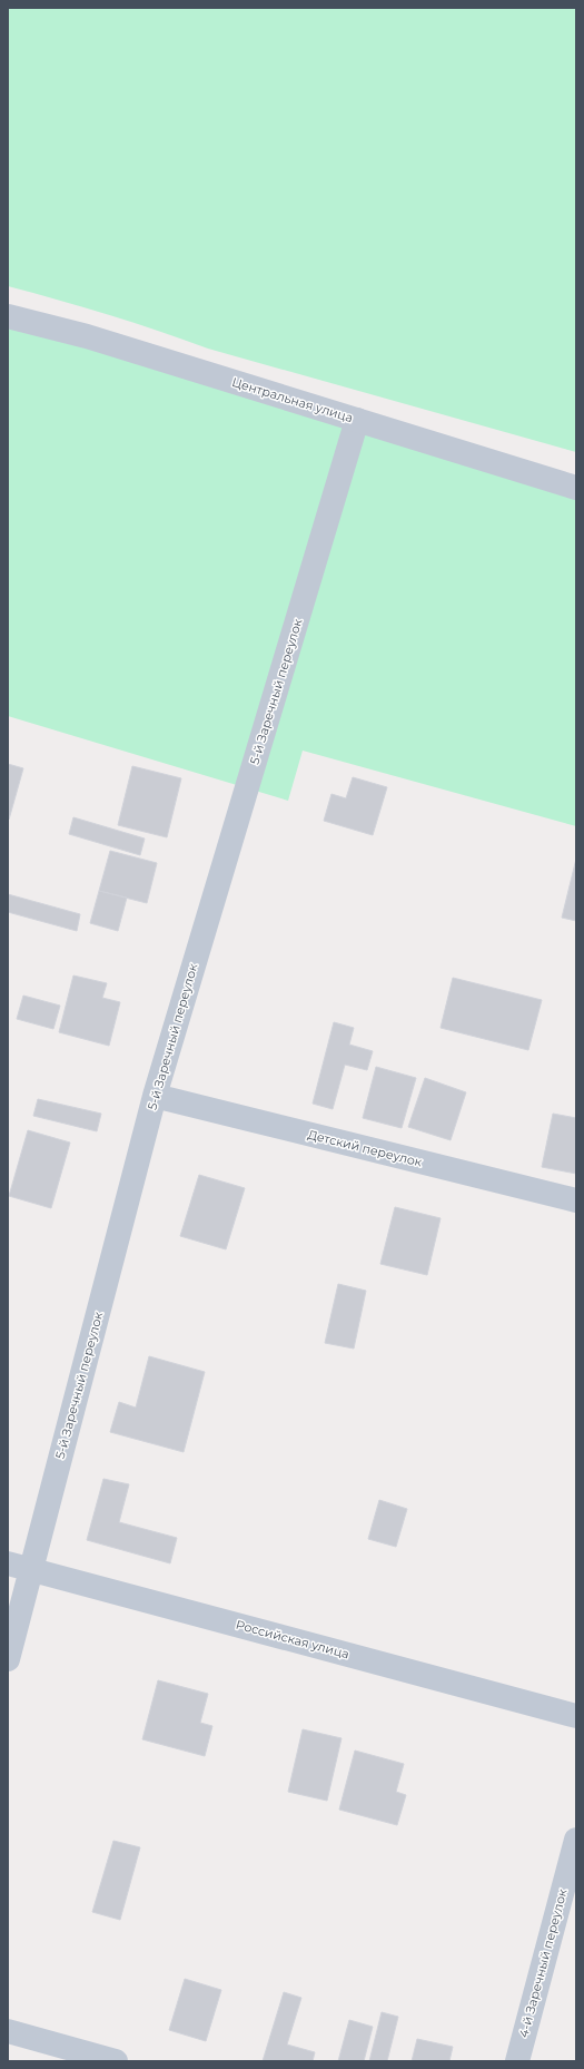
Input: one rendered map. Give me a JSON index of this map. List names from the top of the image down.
{
  "streets": {
    "street": [
      "Центральная улица",
      "5-й Заречный переулок",
      "Детский переулок",
      "Российская улица",
      "4-й Заречный переулок"
    ]
  },
  "crossings": [
    ["Центральная улица", "5-й Заречный переулок"],
    ["5-й Заречный переулок", "Детский переулок"],
    ["5-й Заречный переулок", "Российская улица"]
  ]
}
